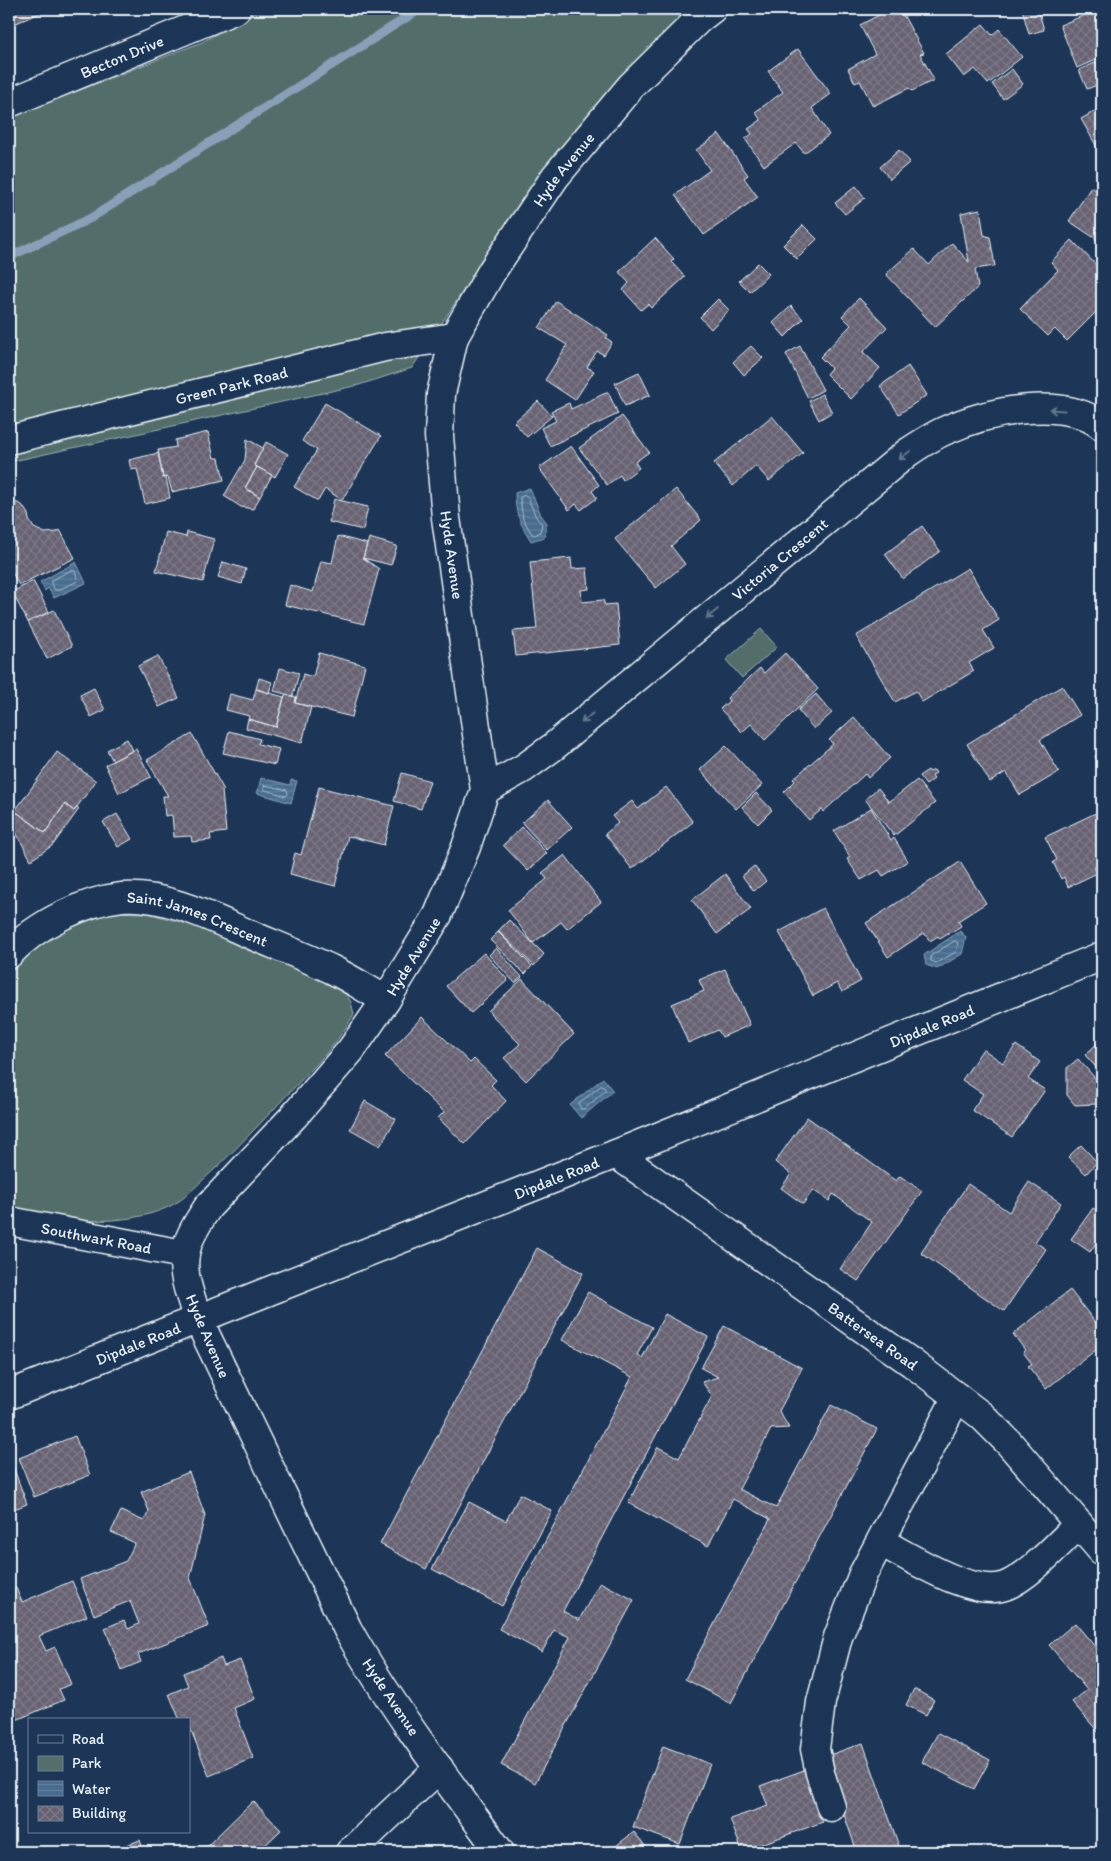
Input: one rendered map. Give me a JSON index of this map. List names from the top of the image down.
{
  "streets": {
    "street": [
      "Becton Drive",
      "Hyde Avenue",
      "Green Park Road",
      "Victoria Crescent",
      "Saint James Crescent",
      "Dipdale Road",
      "Southwark Road",
      "Battersea Road"
    ]
  },
  "crossings": [
    ["Hyde Avenue", "Green Park Road"],
    ["Hyde Avenue", "Victoria Crescent"],
    ["Hyde Avenue", "Saint James Crescent"],
    ["Hyde Avenue", "Dipdale Road"],
    ["Hyde Avenue", "Southwark Road"],
    ["Dipdale Road", "Battersea Road"]
  ],
  "one_way": ["Victoria Crescent"],
  "legend": [
    "Road",
    "Park",
    "Water",
    "Building"
  ]
}
